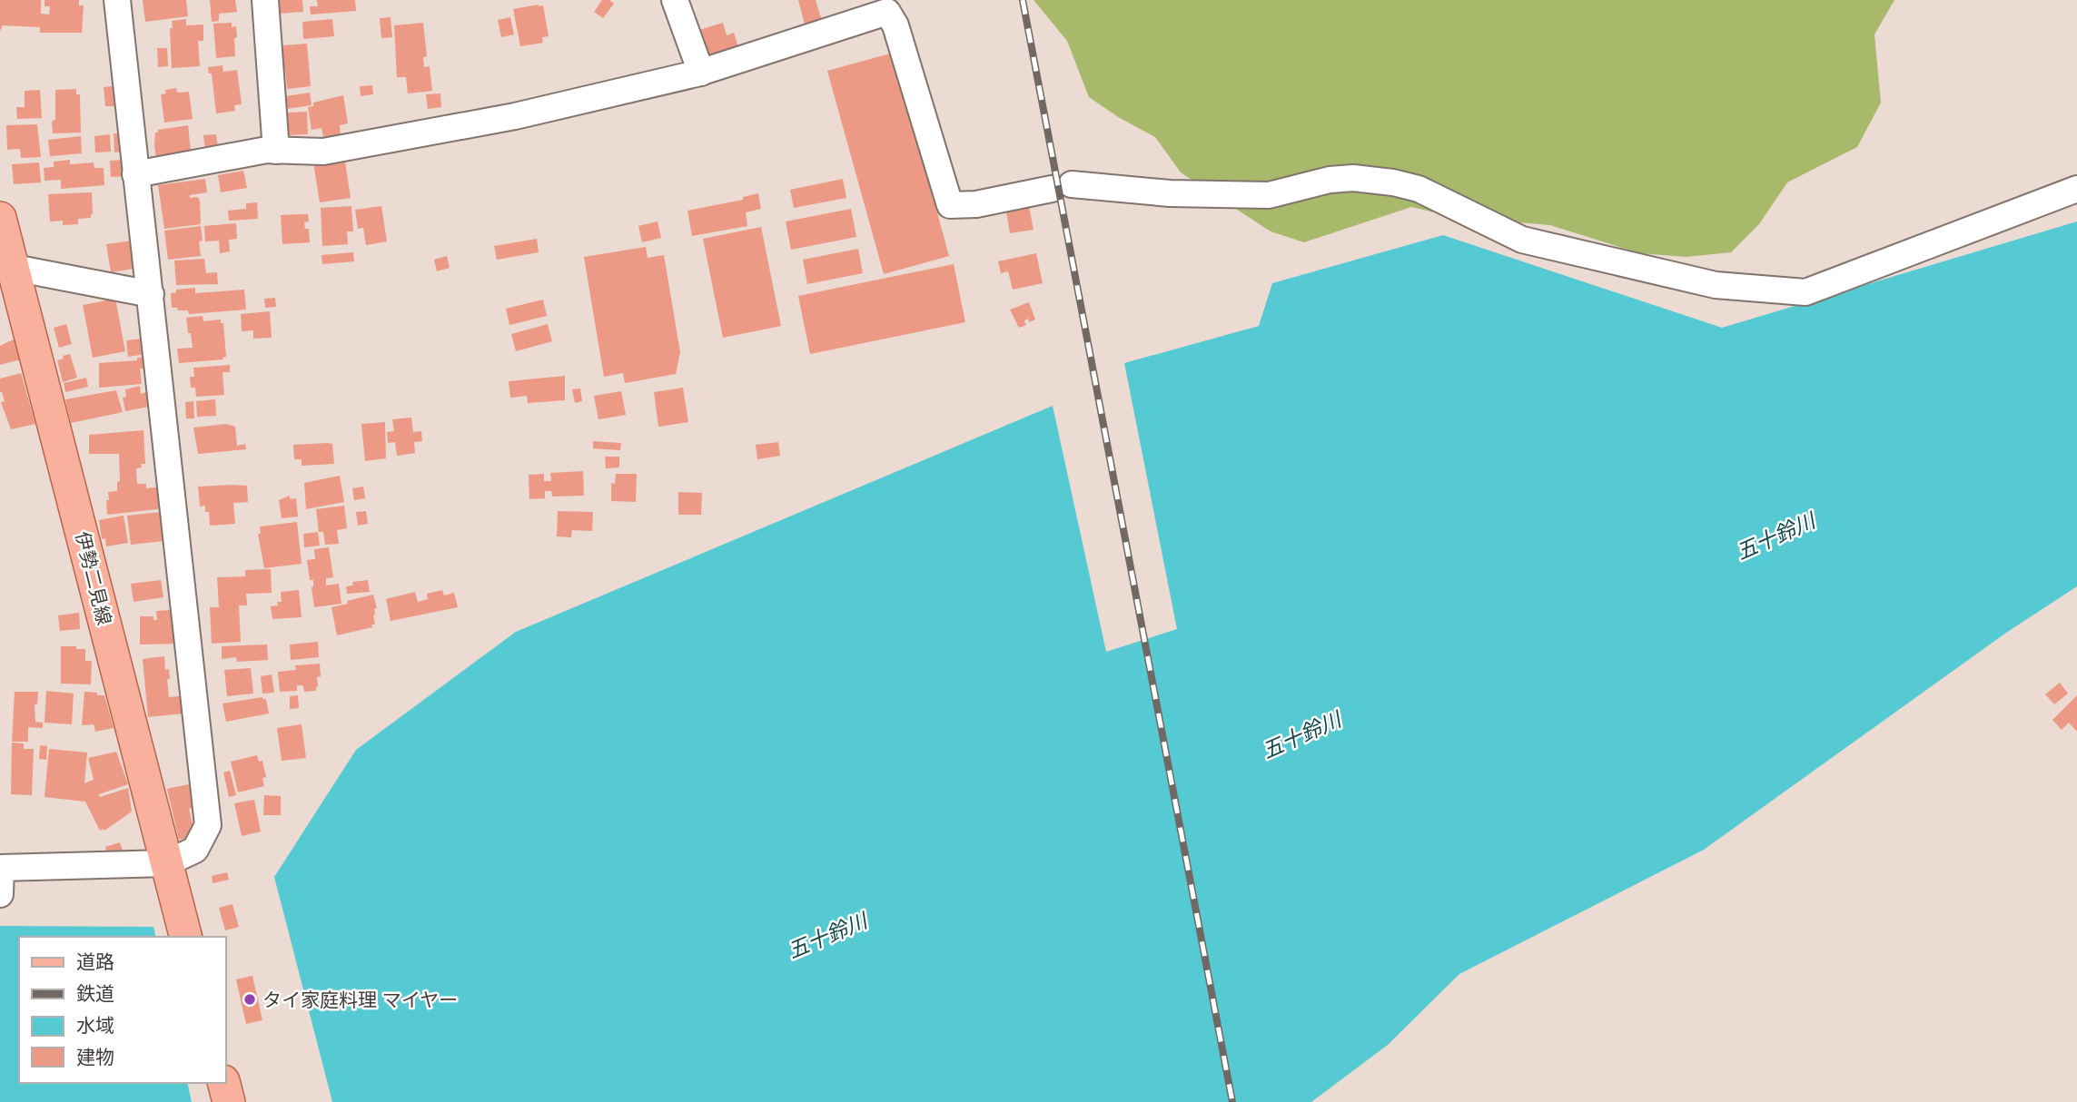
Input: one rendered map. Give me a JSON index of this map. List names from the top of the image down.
{
  "streets": {
    "main road": ["伊勢二見線"]
  },
  "water": ["五十鈴川"],
  "places": ["タイ家庭料理 マイヤー"],
  "legend": [
    "道路",
    "鉄道",
    "水域",
    "建物"
  ]
}
